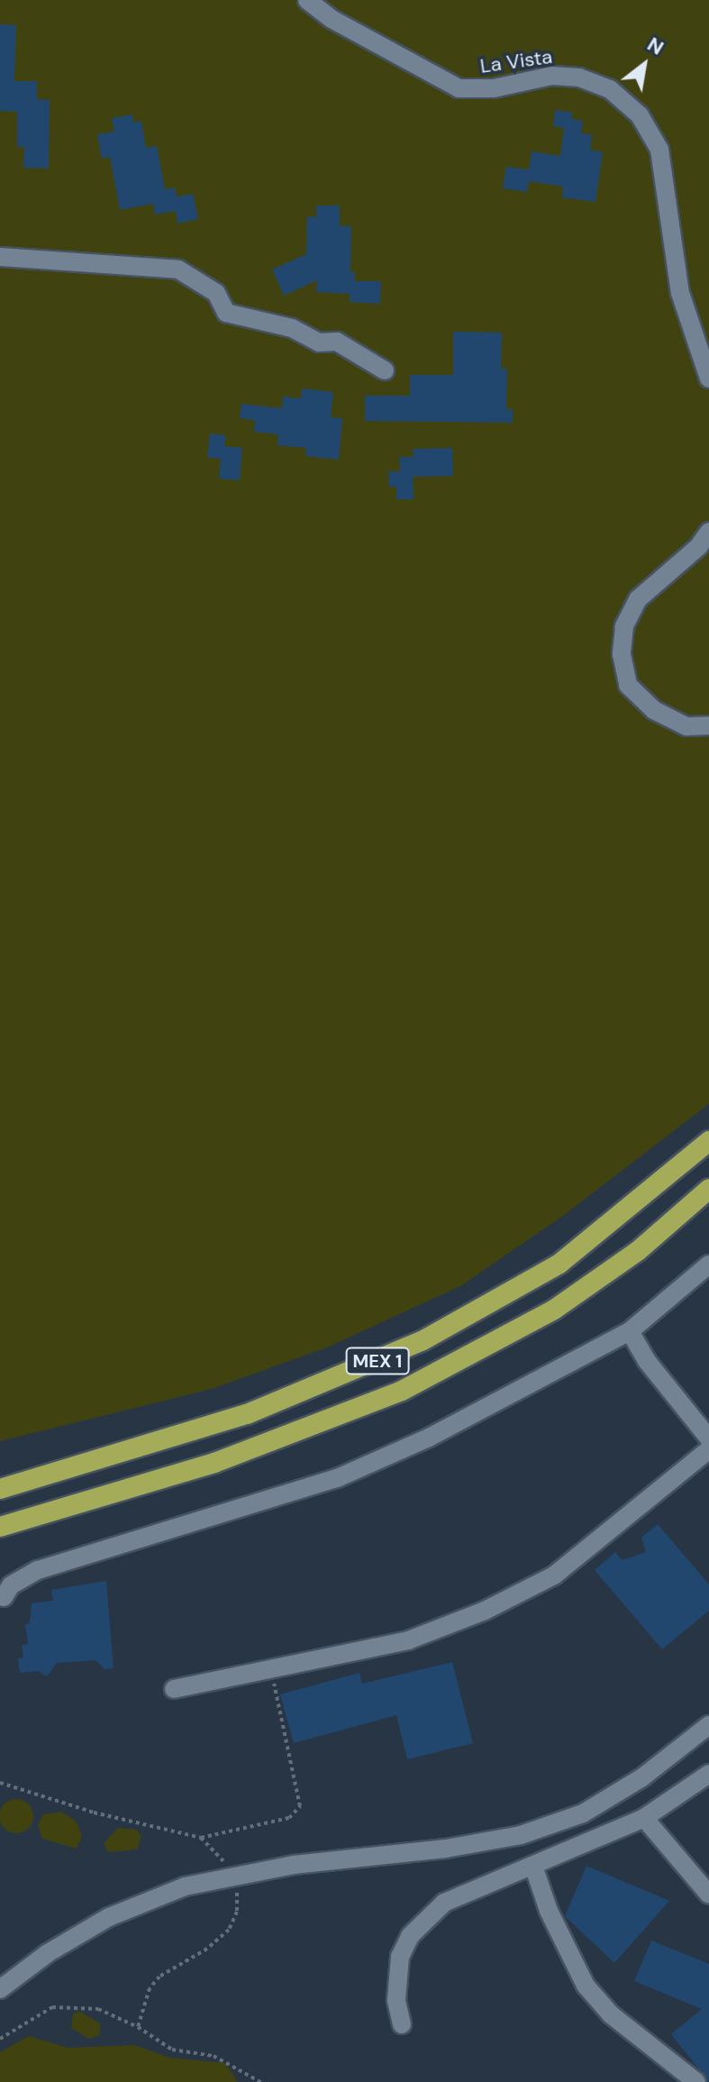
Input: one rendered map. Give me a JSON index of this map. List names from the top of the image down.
{
  "streets": {
    "highway": ["MEX 1"],
    "street": ["La Vista"]
  },
  "north": "top right"
}
